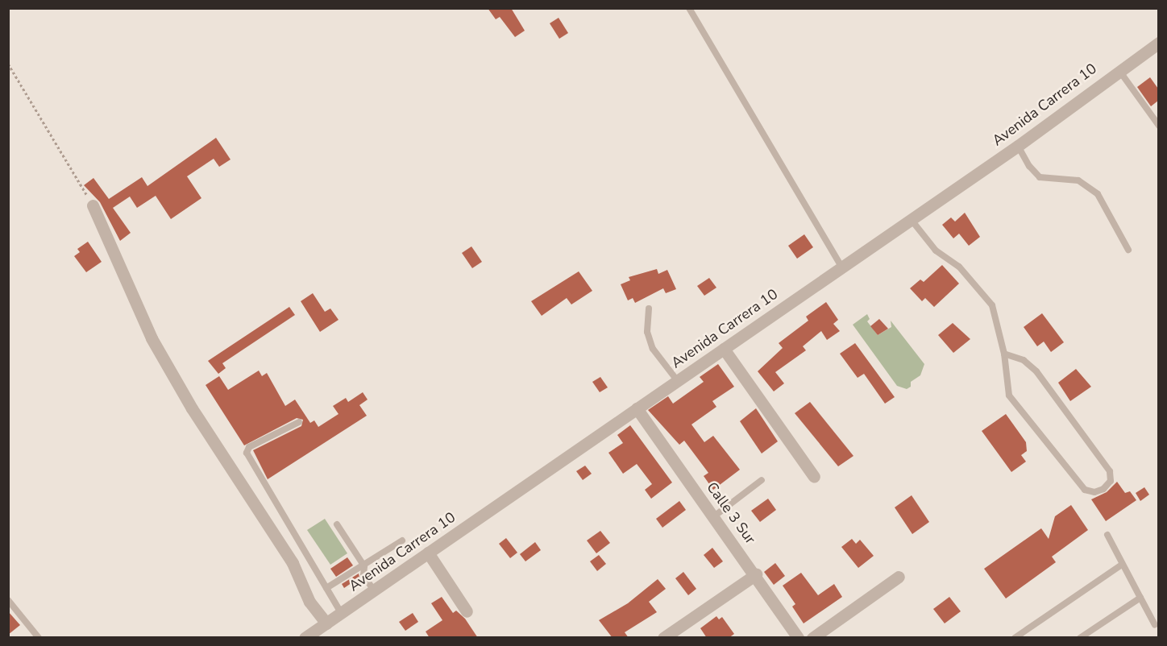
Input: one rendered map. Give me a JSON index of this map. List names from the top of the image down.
{
  "streets": {
    "street": ["Avenida Carrera 10", "Calle 3 Sur"]
  },
  "crossings": [
    ["Avenida Carrera 10", "Calle 3 Sur"]
  ]
}
